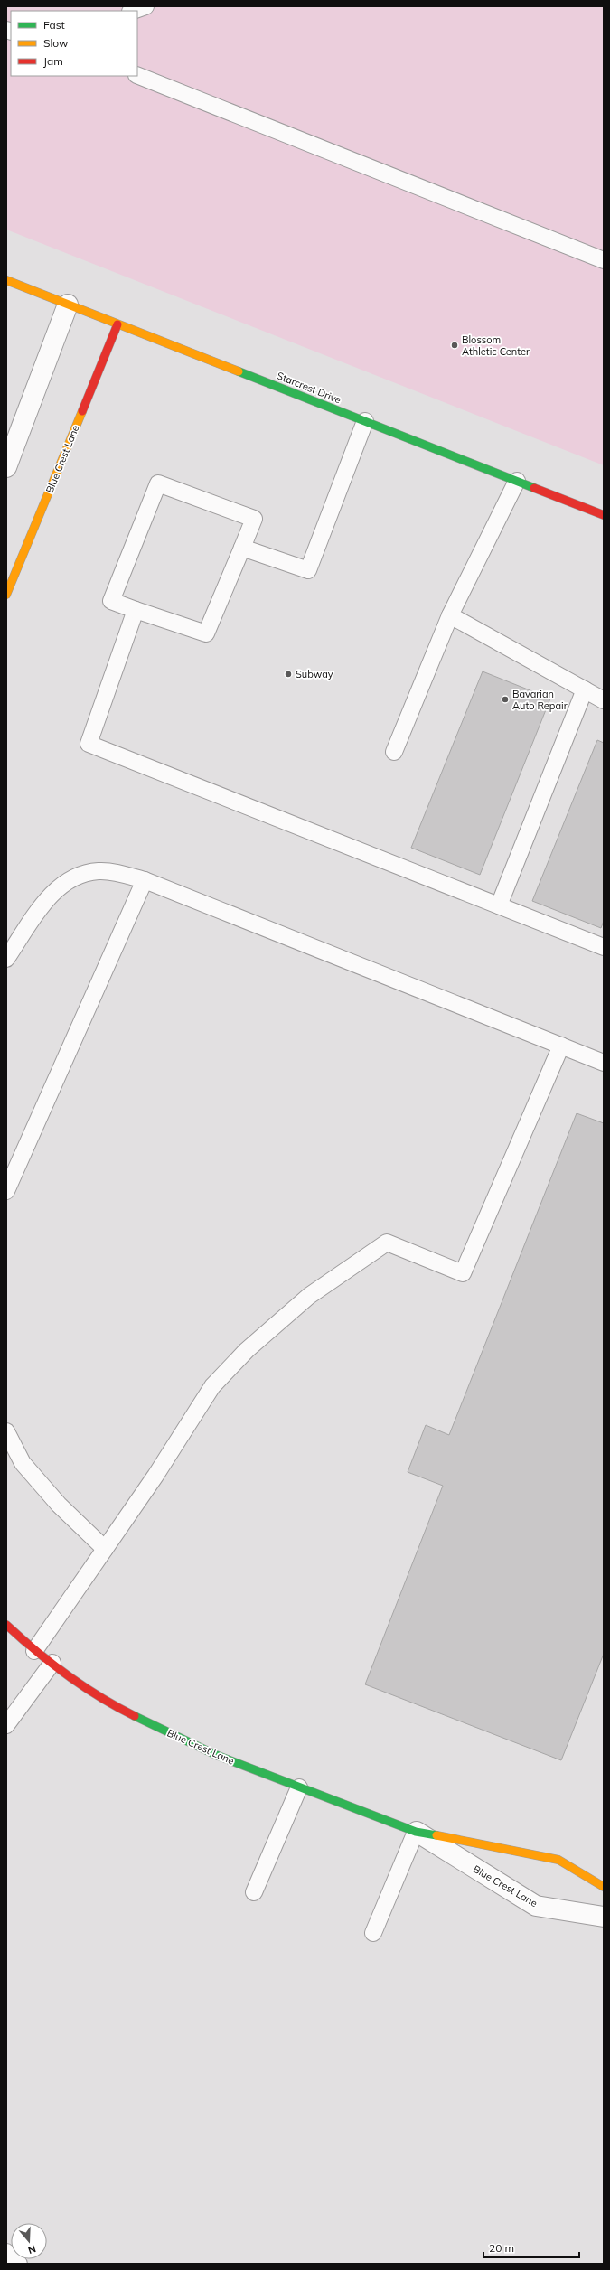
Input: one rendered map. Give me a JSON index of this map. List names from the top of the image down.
{
  "streets": {
    "street": ["Starcrest Drive", "Blue Crest Lane"]
  },
  "crossings": [
    ["Starcrest Drive", "Blue Crest Lane"]
  ],
  "places": ["Blossom Athletic Center", "Subway", "Bavarian Auto Repair"],
  "legend": ["Fast", "Slow", "Jam"],
  "scale_bar": "20 m",
  "north": "bottom"
}
